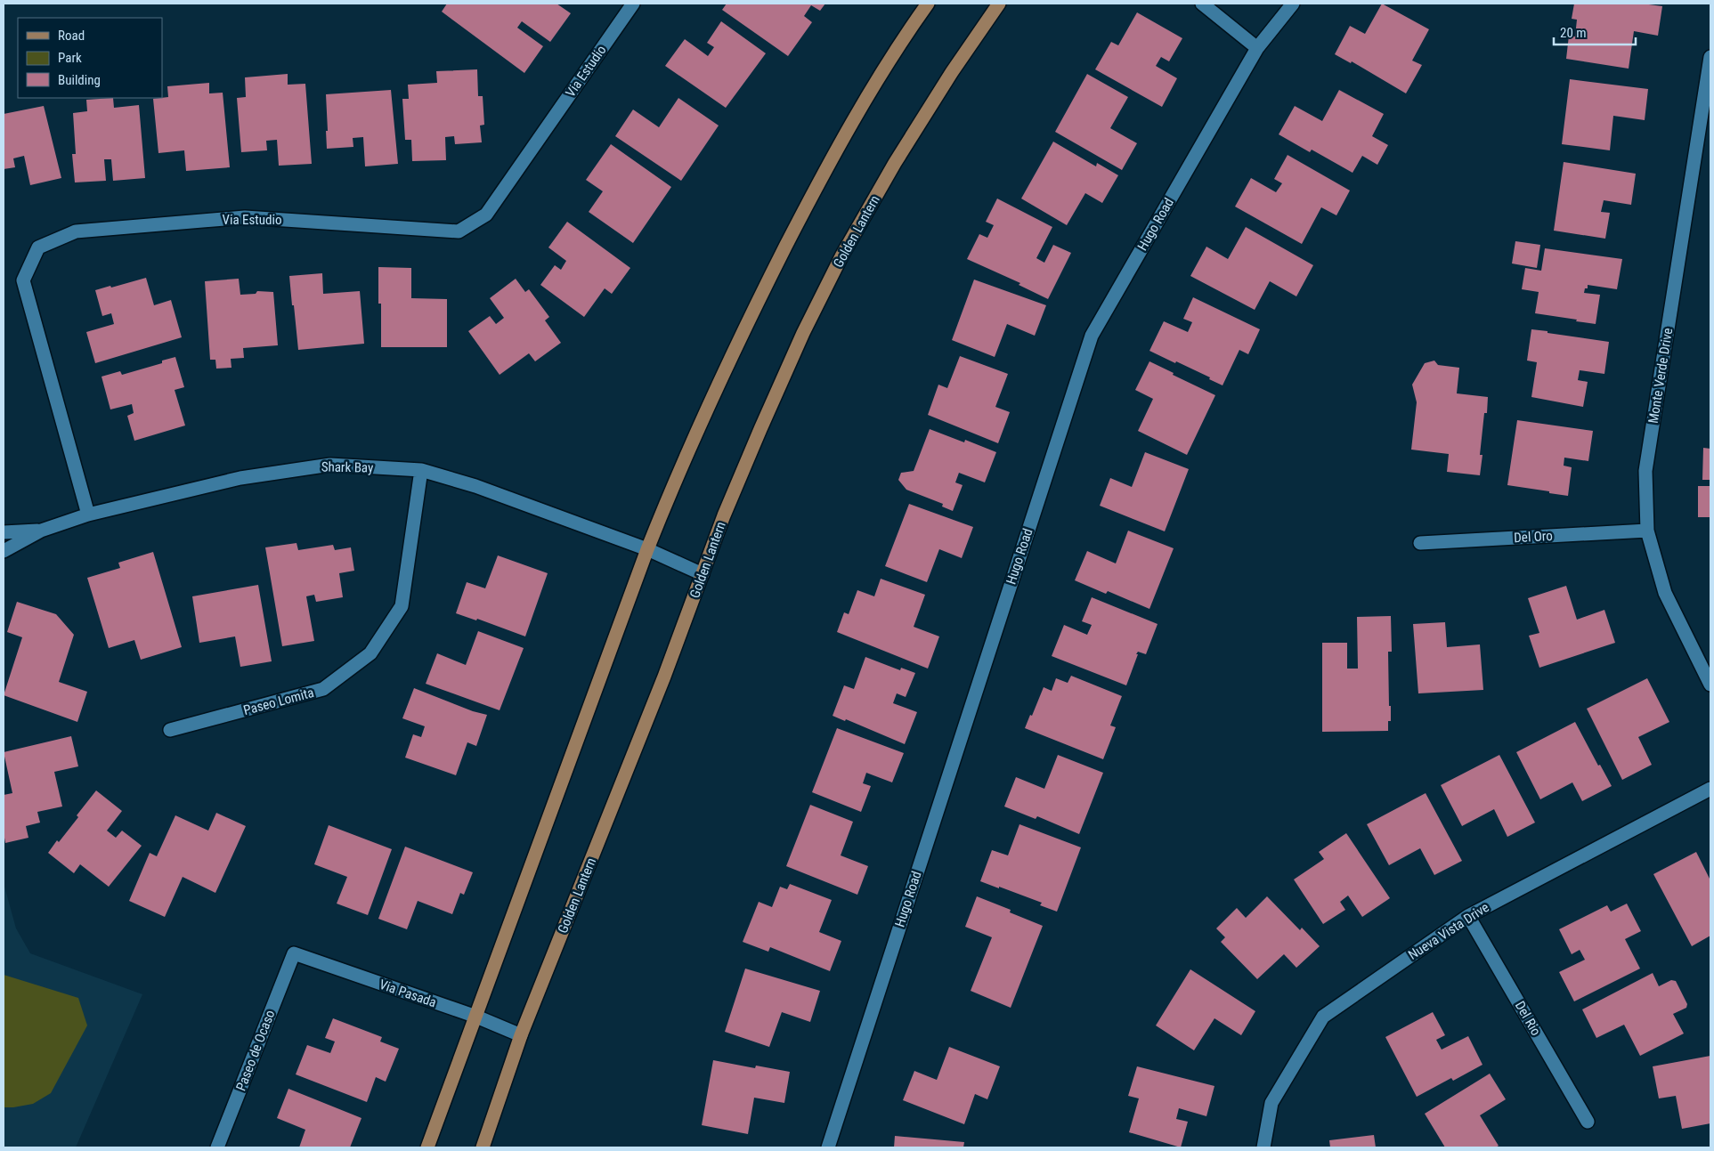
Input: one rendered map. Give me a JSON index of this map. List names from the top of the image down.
{
  "streets": {
    "main road": ["Golden Lantern"],
    "street": [
      "Via Estudio",
      "Hugo Road",
      "Monte Verde Drive",
      "Shark Bay",
      "Del Oro",
      "Paseo Lomita",
      "Nueva Vista Drive",
      "Via Pasada",
      "Del Rio",
      "Paseo de Ocaso"
    ]
  },
  "crossings": [
    ["Via Estudio", "Shark Bay"],
    ["Golden Lantern", "Shark Bay"],
    ["Golden Lantern", "Via Pasada"],
    ["Monte Verde Drive", "Del Oro"],
    ["Shark Bay", "Paseo Lomita"],
    ["Nueva Vista Drive", "Del Rio"],
    ["Via Pasada", "Paseo de Ocaso"]
  ],
  "legend": ["Road", "Park", "Building"],
  "scale_bar": "20 m"
}
